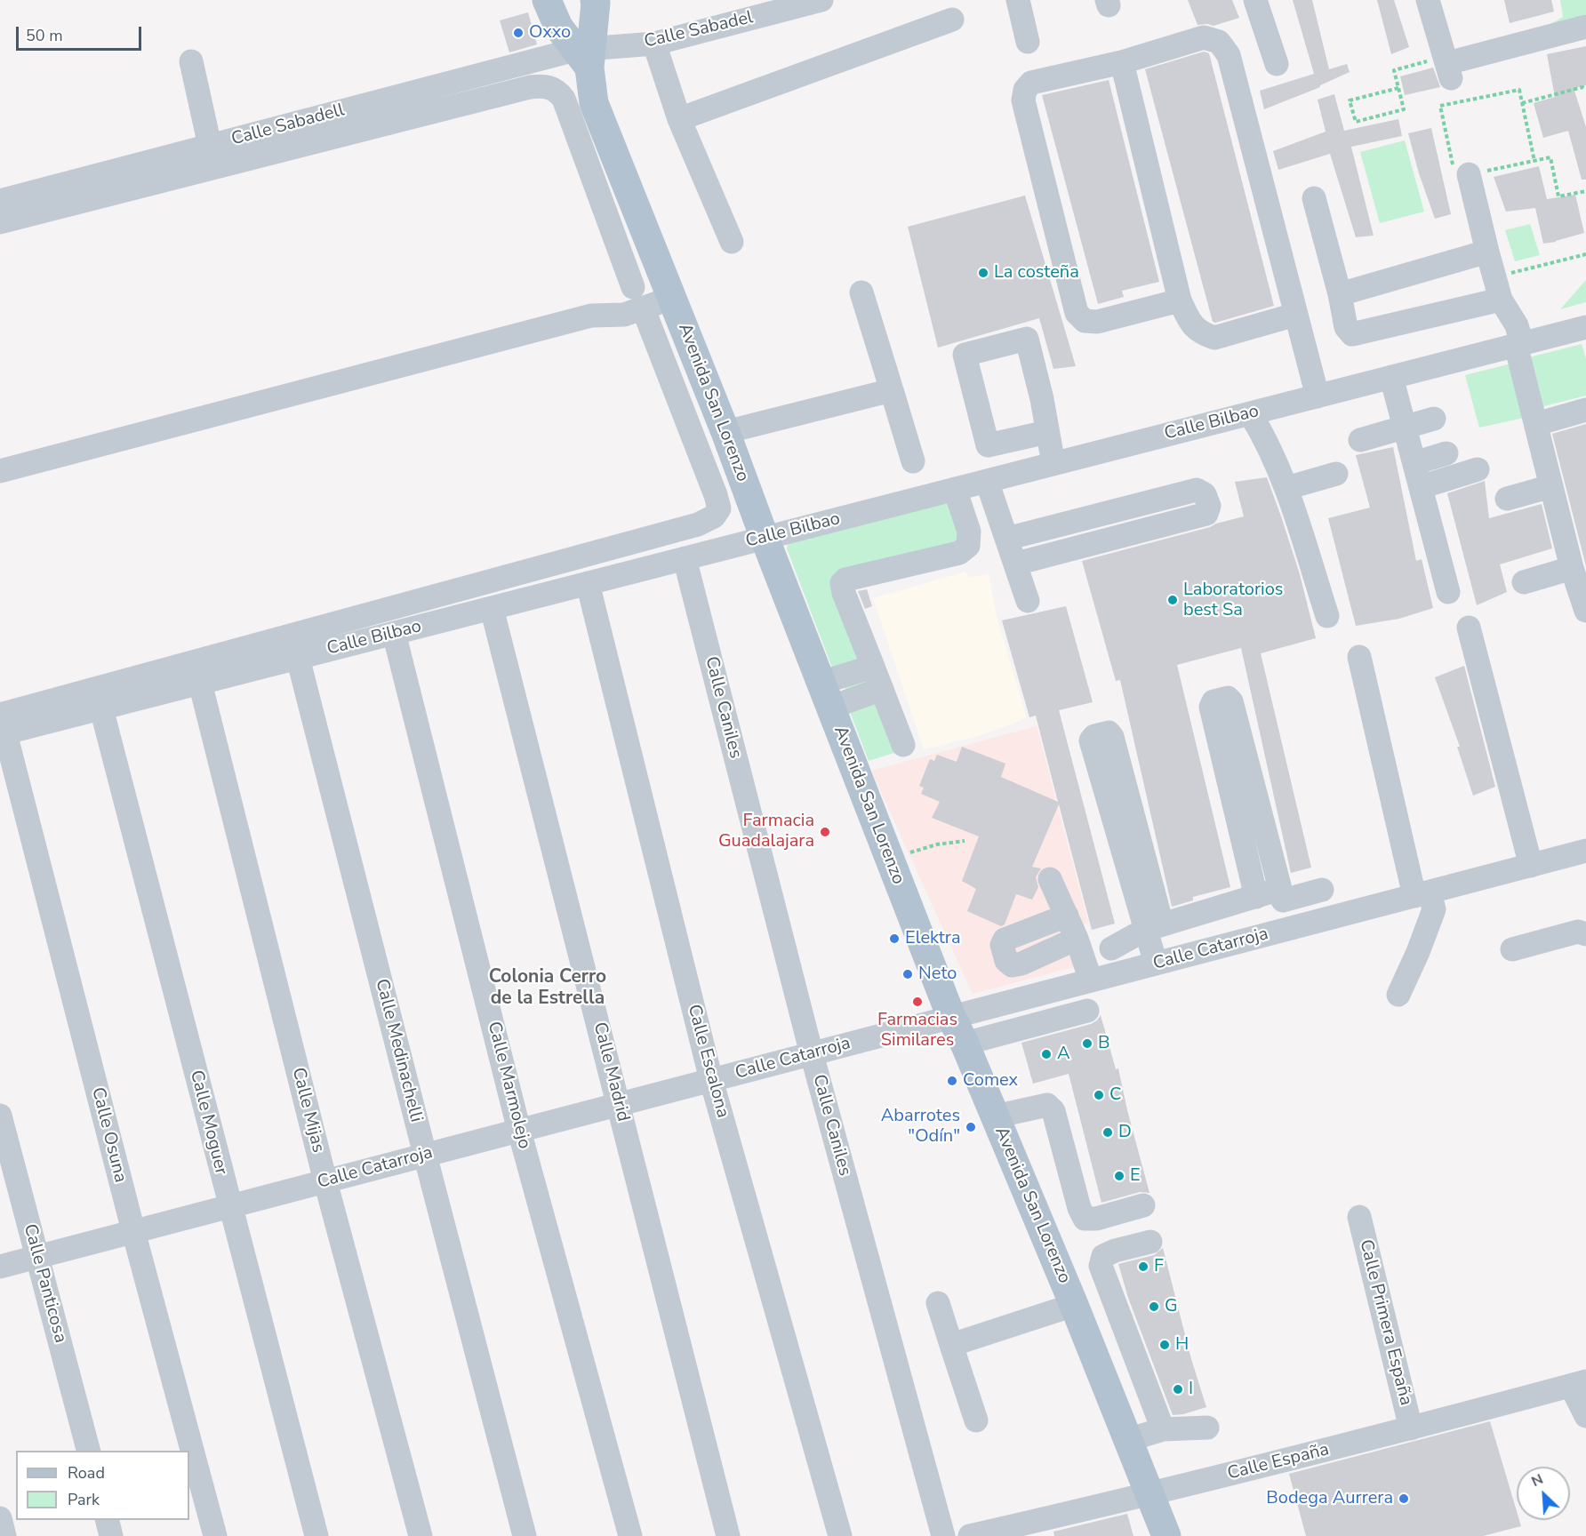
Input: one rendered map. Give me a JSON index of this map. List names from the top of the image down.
{
  "streets": {
    "main road": ["Avenida San Lorenzo"],
    "street": [
      "Calle Sabadel",
      "Calle Sabadell",
      "Calle Bilbao",
      "Calle Caniles",
      "Calle Catarroja",
      "Calle Medinachelli",
      "Calle Escalona",
      "Calle Madrid",
      "Calle Marmolejo",
      "Calle Mijas",
      "Calle Moguer",
      "Calle Osuna",
      "Calle Panticosa",
      "Calle Primera España",
      "Calle España"
    ]
  },
  "crossings": [
    ["Calle Sabadel", "Calle Sabadell"],
    ["Calle Sabadel", "Avenida San Lorenzo"],
    ["Calle Sabadell", "Avenida San Lorenzo"],
    ["Avenida San Lorenzo", "Calle Bilbao"],
    ["Avenida San Lorenzo", "Calle Catarroja"],
    ["Avenida San Lorenzo", "Calle España"],
    ["Calle Bilbao", "Calle Caniles"],
    ["Calle Bilbao", "Calle Medinachelli"],
    ["Calle Bilbao", "Calle Escalona"],
    ["Calle Bilbao", "Calle Madrid"],
    ["Calle Bilbao", "Calle Marmolejo"],
    ["Calle Bilbao", "Calle Mijas"],
    ["Calle Bilbao", "Calle Moguer"],
    ["Calle Bilbao", "Calle Osuna"],
    ["Calle Caniles", "Calle Catarroja"],
    ["Calle Catarroja", "Calle Medinachelli"],
    ["Calle Catarroja", "Calle Escalona"],
    ["Calle Catarroja", "Calle Madrid"],
    ["Calle Catarroja", "Calle Marmolejo"],
    ["Calle Catarroja", "Calle Mijas"],
    ["Calle Catarroja", "Calle Moguer"],
    ["Calle Catarroja", "Calle Osuna"],
    ["Calle Catarroja", "Calle Panticosa"],
    ["Calle Primera España", "Calle España"]
  ],
  "districts": ["Colonia Cerro de la Estrella"],
  "places": [
    "Oxxo",
    "La costeña",
    "Laboratorios best Sa",
    "Farmacia Guadalajara",
    "Elektra",
    "Neto",
    "Farmacias Similares",
    "B",
    "A",
    "Comex",
    "C",
    "Abarrotes \"Odín\"",
    "D",
    "E",
    "F",
    "G",
    "H",
    "I",
    "Bodega Aurrera"
  ],
  "legend": ["Road", "Park"],
  "scale_bar": "50 m",
  "north": "top left"
}
